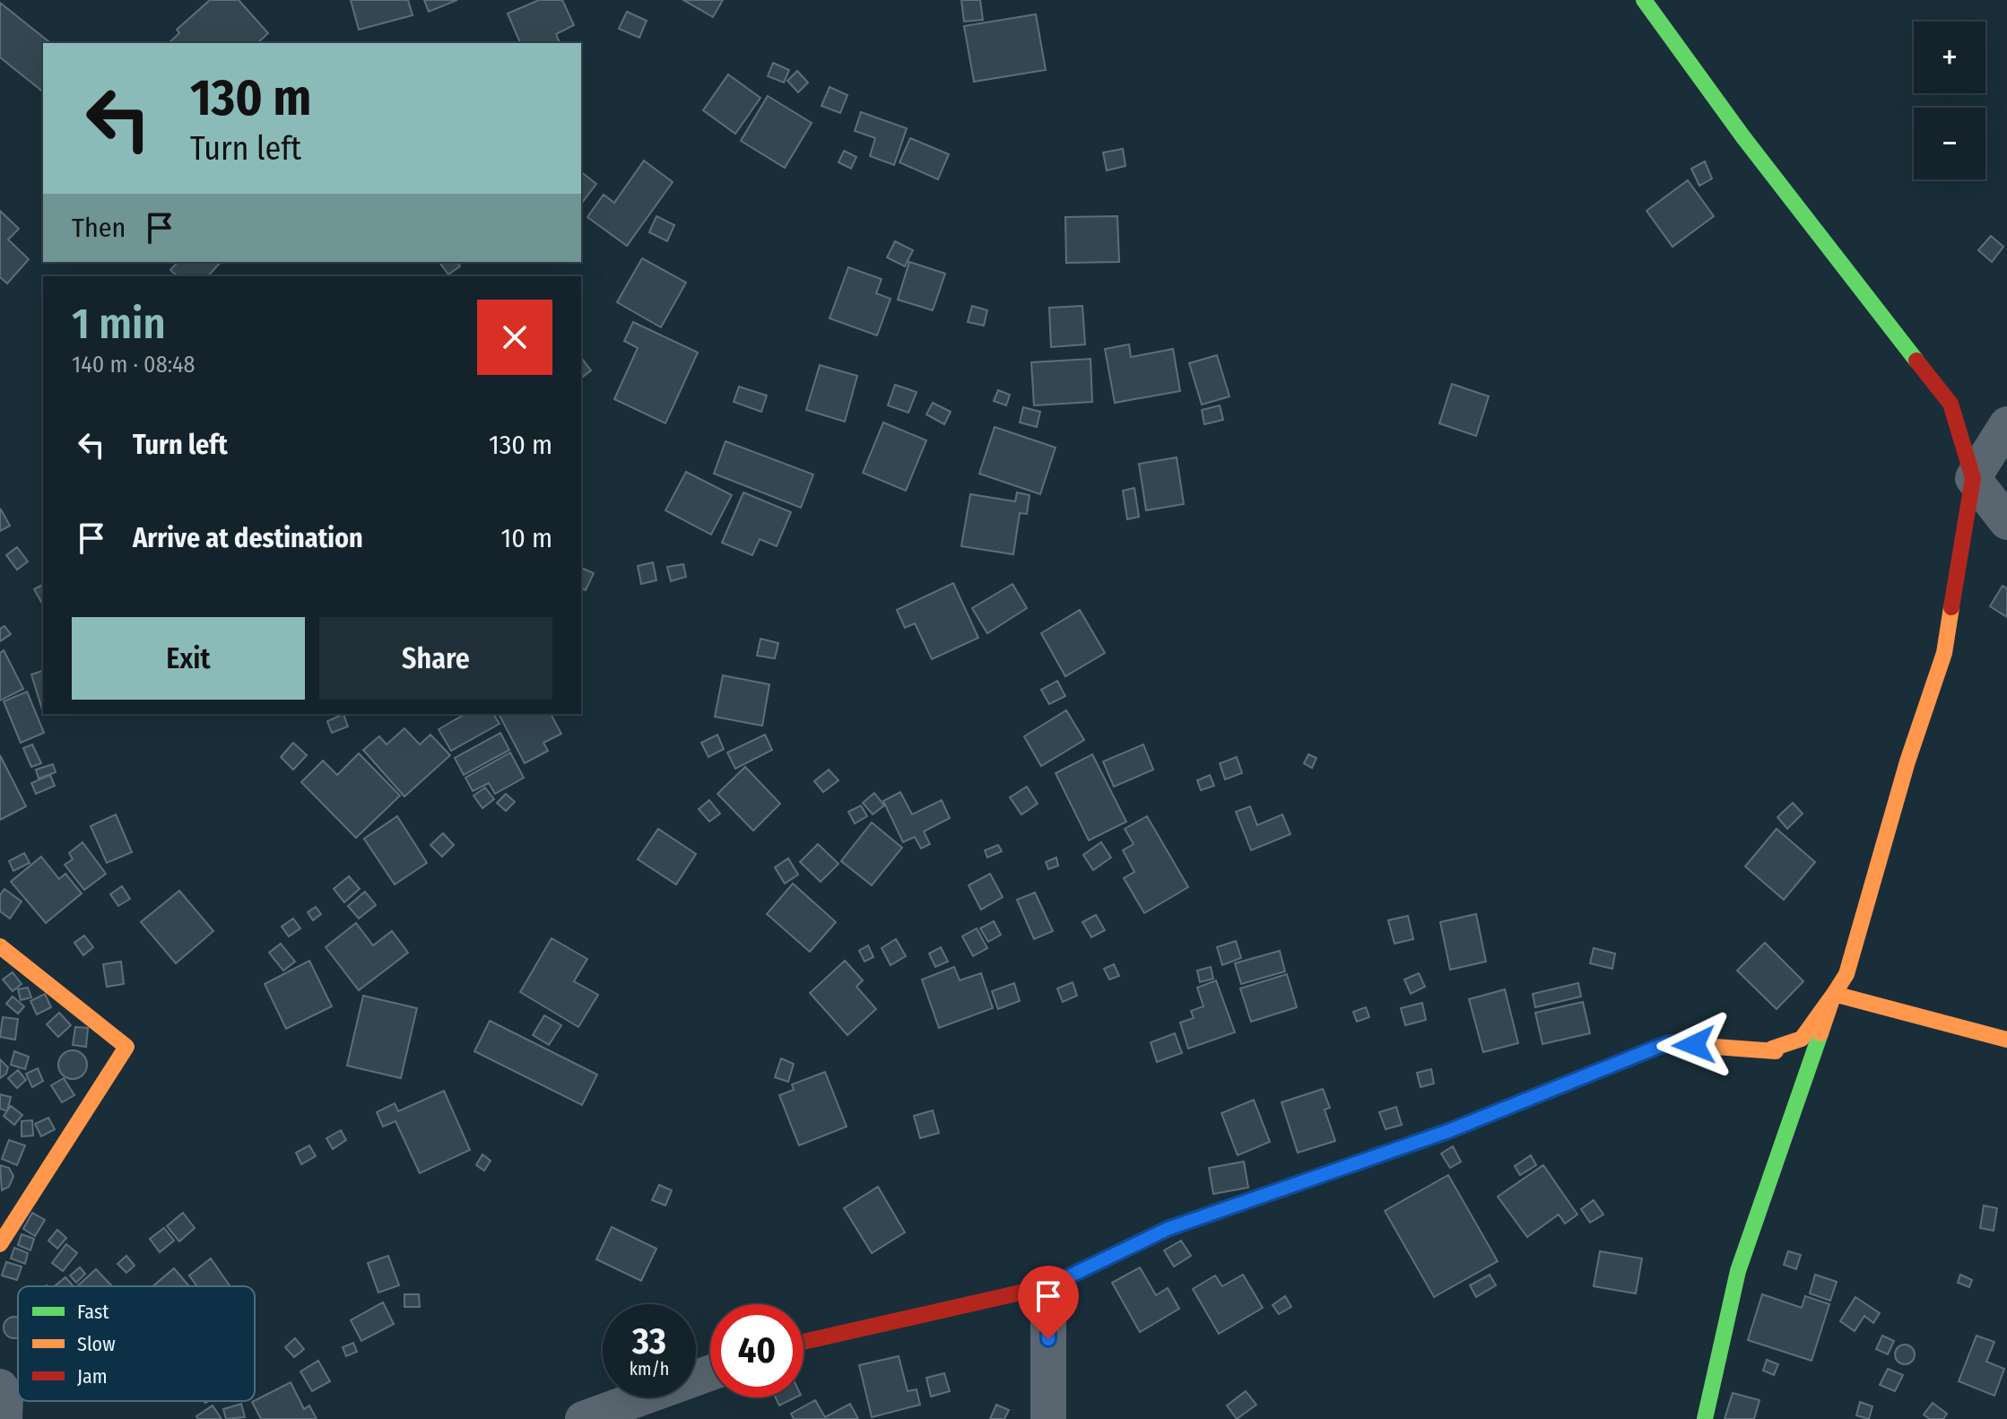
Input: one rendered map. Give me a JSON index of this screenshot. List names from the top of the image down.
{
  "legend": ["Fast", "Slow", "Jam"],
  "page": {
    "map_buttons": ["+", "−"],
    "turn": ["130 m", "Turn left"],
    "then": "Then",
    "heading": ["1 min", "140 m · 08:48"],
    "list": [
      {
        "name": "Turn left",
        "value": "130 m"
      },
      {
        "name": "Arrive at destination",
        "value": "10 m"
      }
    ],
    "buttons": ["Exit", "Share"],
    "speed": "33 km/h",
    "limit": "40"
  }
}
